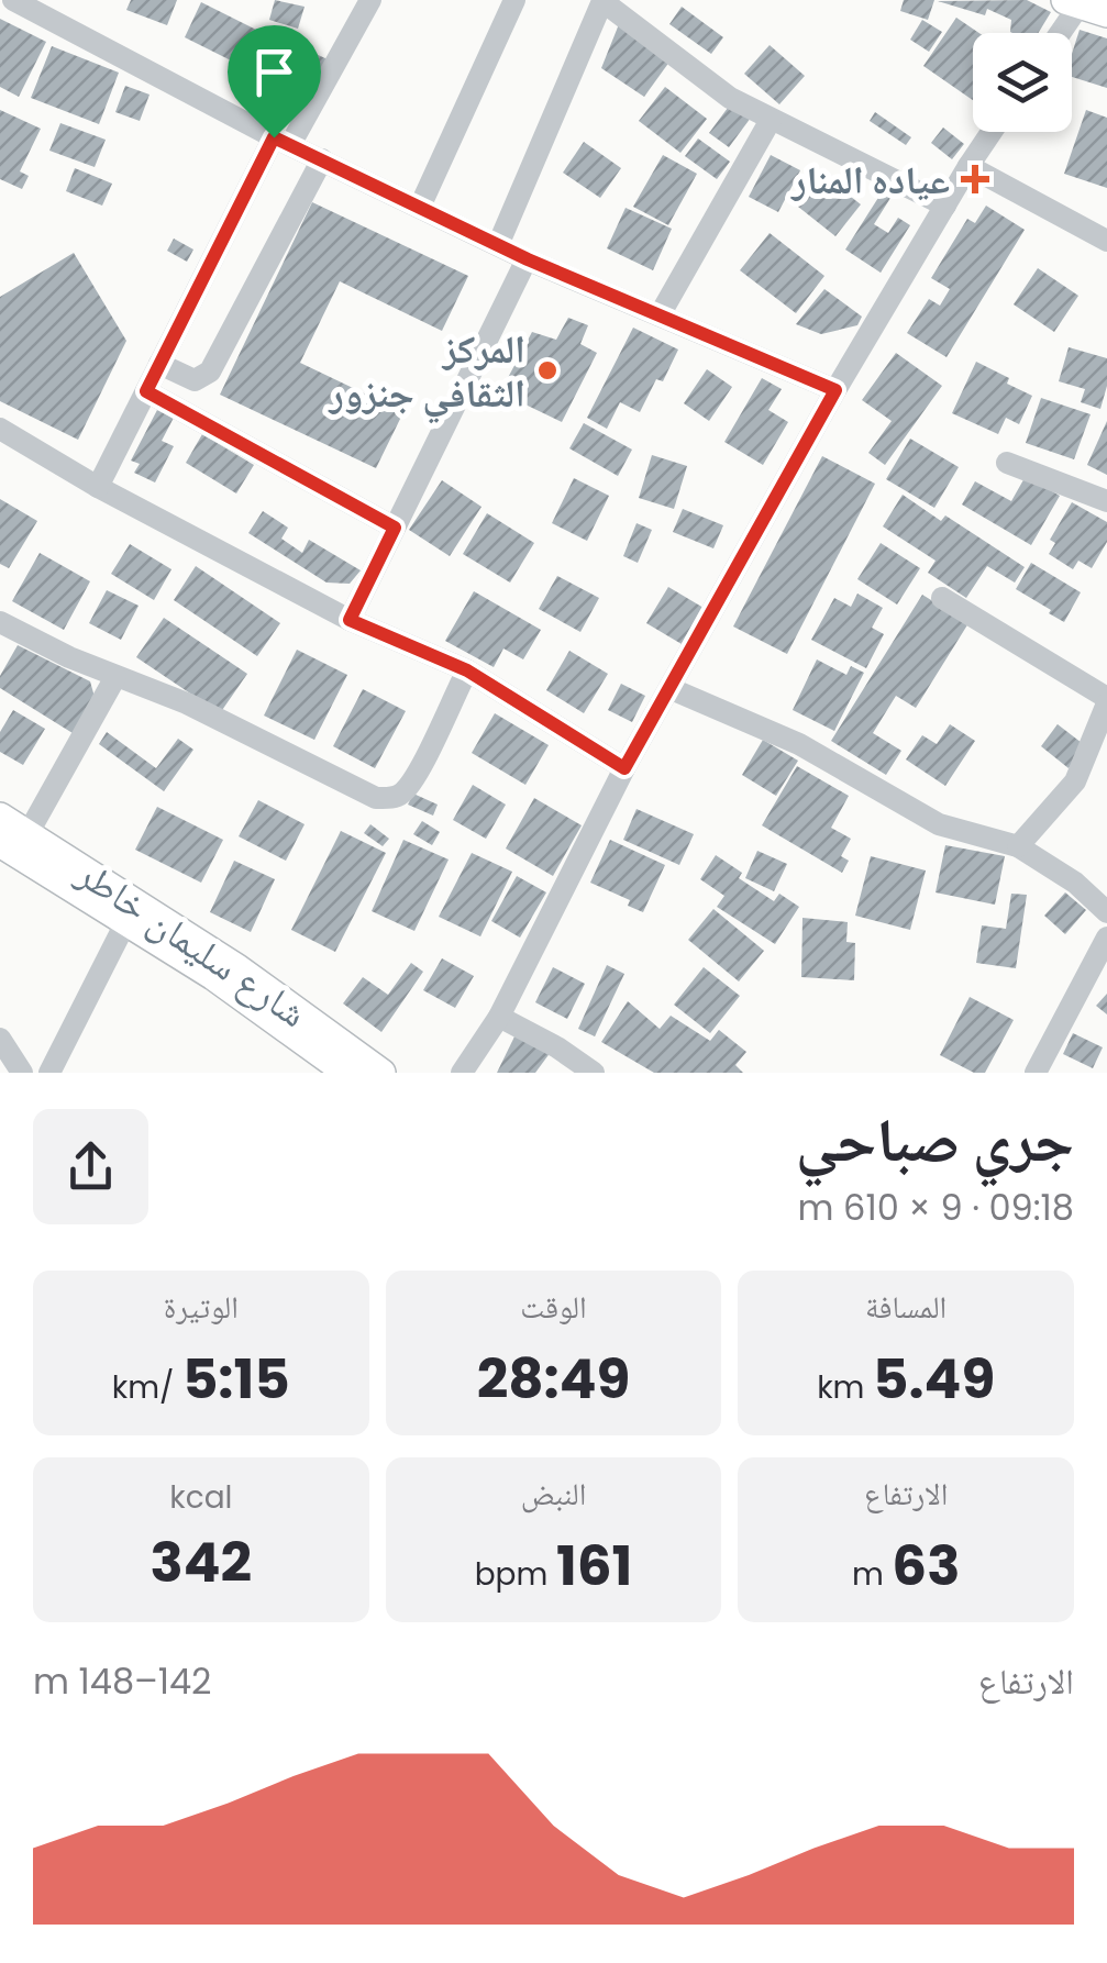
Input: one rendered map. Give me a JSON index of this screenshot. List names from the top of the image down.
{
  "streets": {
    "main road": ["شارع سليمان خاطر"]
  },
  "places": {
    "health": ["عياده المنار"],
    "other": ["المركز الثقافي جنزور"]
  },
  "page": {
    "heading": ["جري صباحي", "09:18 · 9 × 610 m"],
    "stats": [
      ["المسافة", "5.49 km"],
      ["الوقت", "28:49"],
      ["الوتيرة", "5:15 /km"],
      ["الارتفاع", "63 m"],
      ["النبض", "161 bpm"],
      ["kcal", "342"]
    ],
    "chart": ["الارتفاع", "142–148 m"]
  }
}
